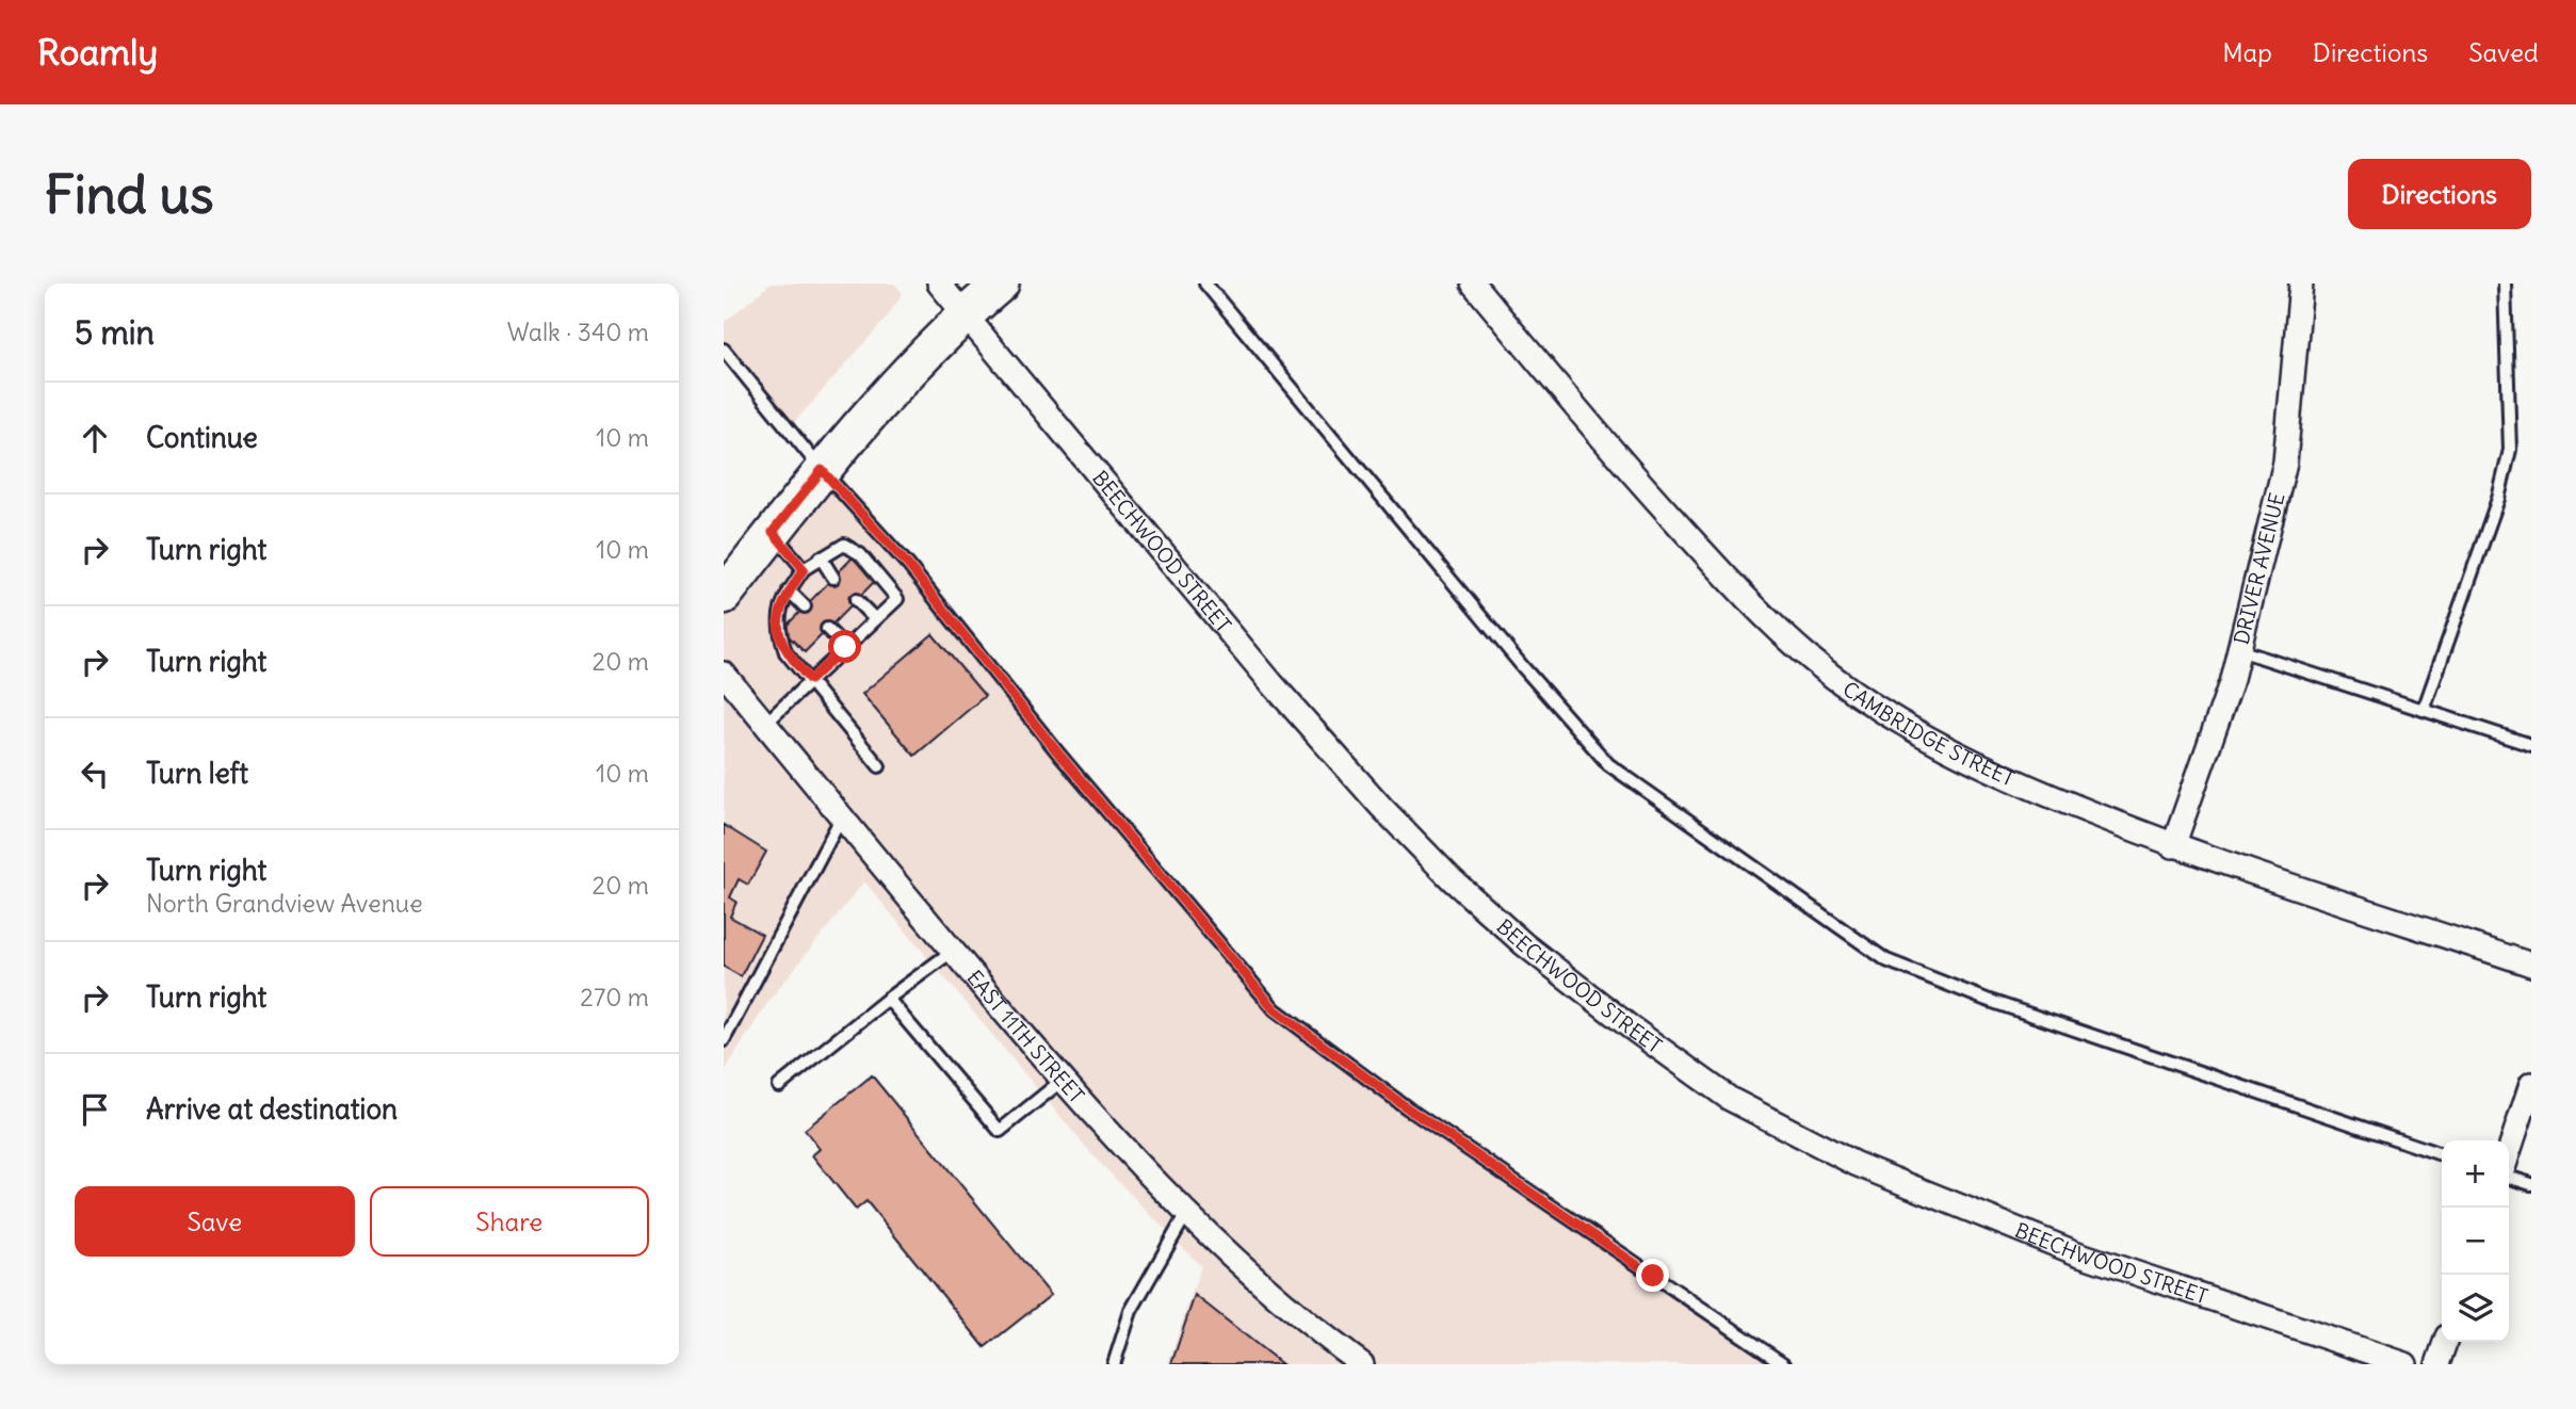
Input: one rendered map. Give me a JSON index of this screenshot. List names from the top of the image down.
{
  "streets": {
    "street": [
      "BEECHWOOD STREET",
      "DRIVER AVENUE",
      "CAMBRIDGE STREET",
      "EAST 11TH STREET"
    ]
  },
  "crossings": [
    ["DRIVER AVENUE", "CAMBRIDGE STREET"]
  ],
  "page": {
    "header": "Roamly",
    "nav": ["Map", "Directions", "Saved"],
    "buttons": [
      "Directions",
      ["Save", "Share"]
    ],
    "title": "Find us",
    "heading": ["5 min", "Walk · 340 m"],
    "list": [
      ["Continue", "10 m"],
      ["Turn right", "10 m"],
      ["Turn right", "20 m"],
      ["Turn left", "10 m"],
      ["Turn right", "North Grandview Avenue", "20 m"],
      ["Turn right", "270 m"],
      "Arrive at destination"
    ],
    "map_buttons": ["+", "−"]
  }
}
